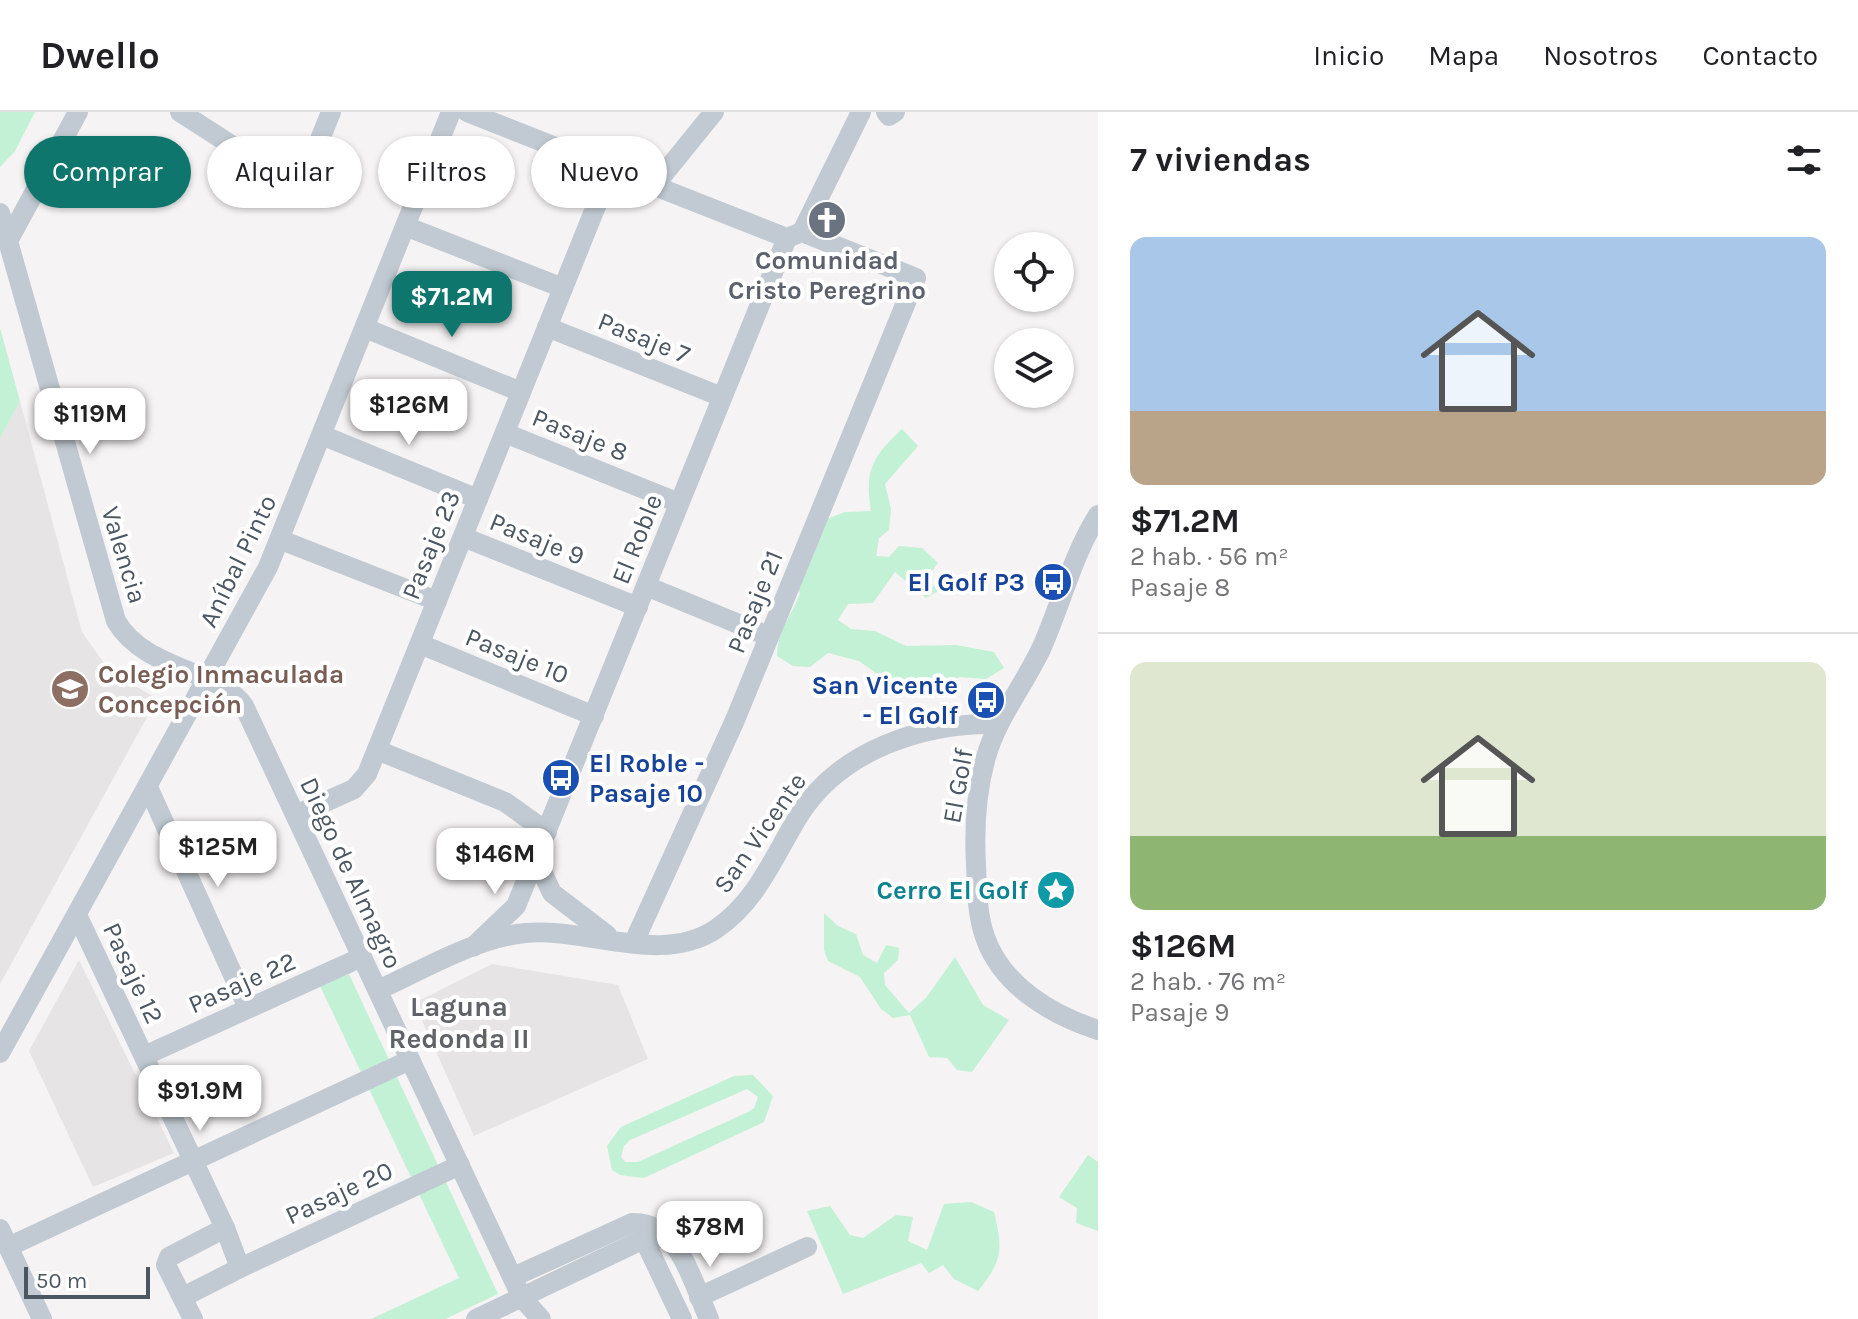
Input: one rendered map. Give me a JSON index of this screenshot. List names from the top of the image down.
{
  "streets": {
    "street": [
      "Pasaje 7",
      "Pasaje 8",
      "Pasaje 9",
      "El Roble",
      "Pasaje 23",
      "Valencia",
      "Aníbal Pinto",
      "Pasaje 21",
      "Pasaje 10",
      "El Golf",
      "San Vicente",
      "Diego de Almagro",
      "Pasaje 12",
      "Pasaje 22",
      "Pasaje 20"
    ]
  },
  "crossings": [
    ["Pasaje 7", "El Roble"],
    ["Pasaje 7", "Pasaje 23"],
    ["Pasaje 8", "El Roble"],
    ["Pasaje 8", "Pasaje 23"],
    ["Pasaje 8", "Aníbal Pinto"],
    ["Pasaje 9", "El Roble"],
    ["Pasaje 9", "Pasaje 23"],
    ["Pasaje 9", "Aníbal Pinto"],
    ["El Roble", "Pasaje 21"],
    ["El Roble", "Pasaje 10"],
    ["El Roble", "San Vicente"],
    ["Pasaje 23", "Pasaje 10"],
    ["Pasaje 23", "Diego de Almagro"],
    ["Valencia", "Aníbal Pinto"],
    ["Valencia", "Diego de Almagro"],
    ["Aníbal Pinto", "Diego de Almagro"],
    ["Aníbal Pinto", "Pasaje 12"],
    ["Pasaje 21", "San Vicente"],
    ["El Golf", "San Vicente"],
    ["San Vicente", "Diego de Almagro"],
    ["Diego de Almagro", "Pasaje 22"],
    ["Diego de Almagro", "Pasaje 20"],
    ["Pasaje 12", "Pasaje 22"],
    ["Pasaje 12", "Pasaje 20"]
  ],
  "districts": ["Laguna Redonda II"],
  "places": {
    "church": ["Comunidad Cristo Peregrino"],
    "bus stop": ["El Golf P3", "San Vicente - El Golf", "El Roble - Pasaje 10"],
    "school or university": ["Colegio Inmaculada Concepción"],
    "place": ["Cerro El Golf"]
  },
  "scale_bar": "50 m",
  "page": {
    "header": "Dwello",
    "nav": [
      "Inicio",
      "Mapa",
      "Nosotros",
      "Contacto"
    ],
    "heading": "7 viviendas",
    "chip": [
      "Comprar",
      "Alquilar",
      "Filtros",
      "Nuevo"
    ],
    "list": [
      {
        "name": "$71.2M",
        "note": "2 hab. · 56 m² · Pasaje 8"
      },
      {
        "name": "$126M",
        "note": "2 hab. · 76 m² · Pasaje 9"
      }
    ],
    "price": [
      "$71.2M",
      "$126M",
      "$119M",
      "$125M",
      "$146M",
      "$91.9M",
      "$78M"
    ],
    "scale": "50 m"
  }
}
